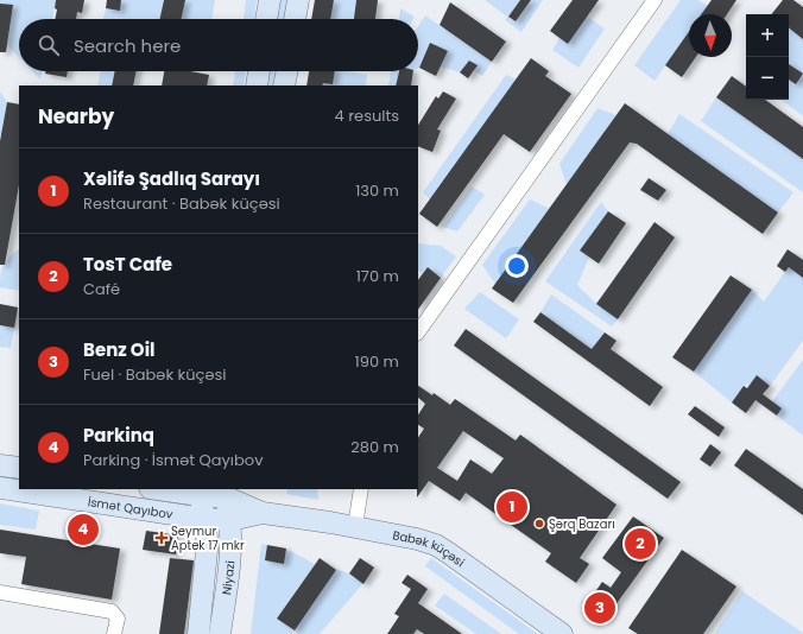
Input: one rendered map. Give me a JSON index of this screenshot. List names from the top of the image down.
{
  "streets": {
    "street": ["İsmət Qayıbov", "Babək küçəsi", "Niyazi"]
  },
  "crossings": [
    ["İsmət Qayıbov", "Babək küçəsi"],
    ["İsmət Qayıbov", "Niyazi"]
  ],
  "places": {
    "other": ["Şərq Bazarı"],
    "health": ["Seymur Aptek 17 mkr"]
  },
  "north": "bottom",
  "page": {
    "map_buttons": ["+", "−"],
    "search": "Search here",
    "heading": ["Nearby", "4 results"],
    "list": [
      {
        "mark": "1",
        "name": "Xəlifə Şadlıq Sarayı",
        "note": "Restaurant · Babək küçəsi",
        "value": "130 m"
      },
      {
        "mark": "2",
        "name": "TosT Cafe",
        "note": "Café",
        "value": "170 m"
      },
      {
        "mark": "3",
        "name": "Benz Oil",
        "note": "Fuel · Babək küçəsi",
        "value": "190 m"
      },
      {
        "mark": "4",
        "name": "Parkinq",
        "note": "Parking · İsmət Qayıbov",
        "value": "280 m"
      }
    ],
    "pins": [
      "1",
      "4",
      "2",
      "3"
    ]
  }
}
